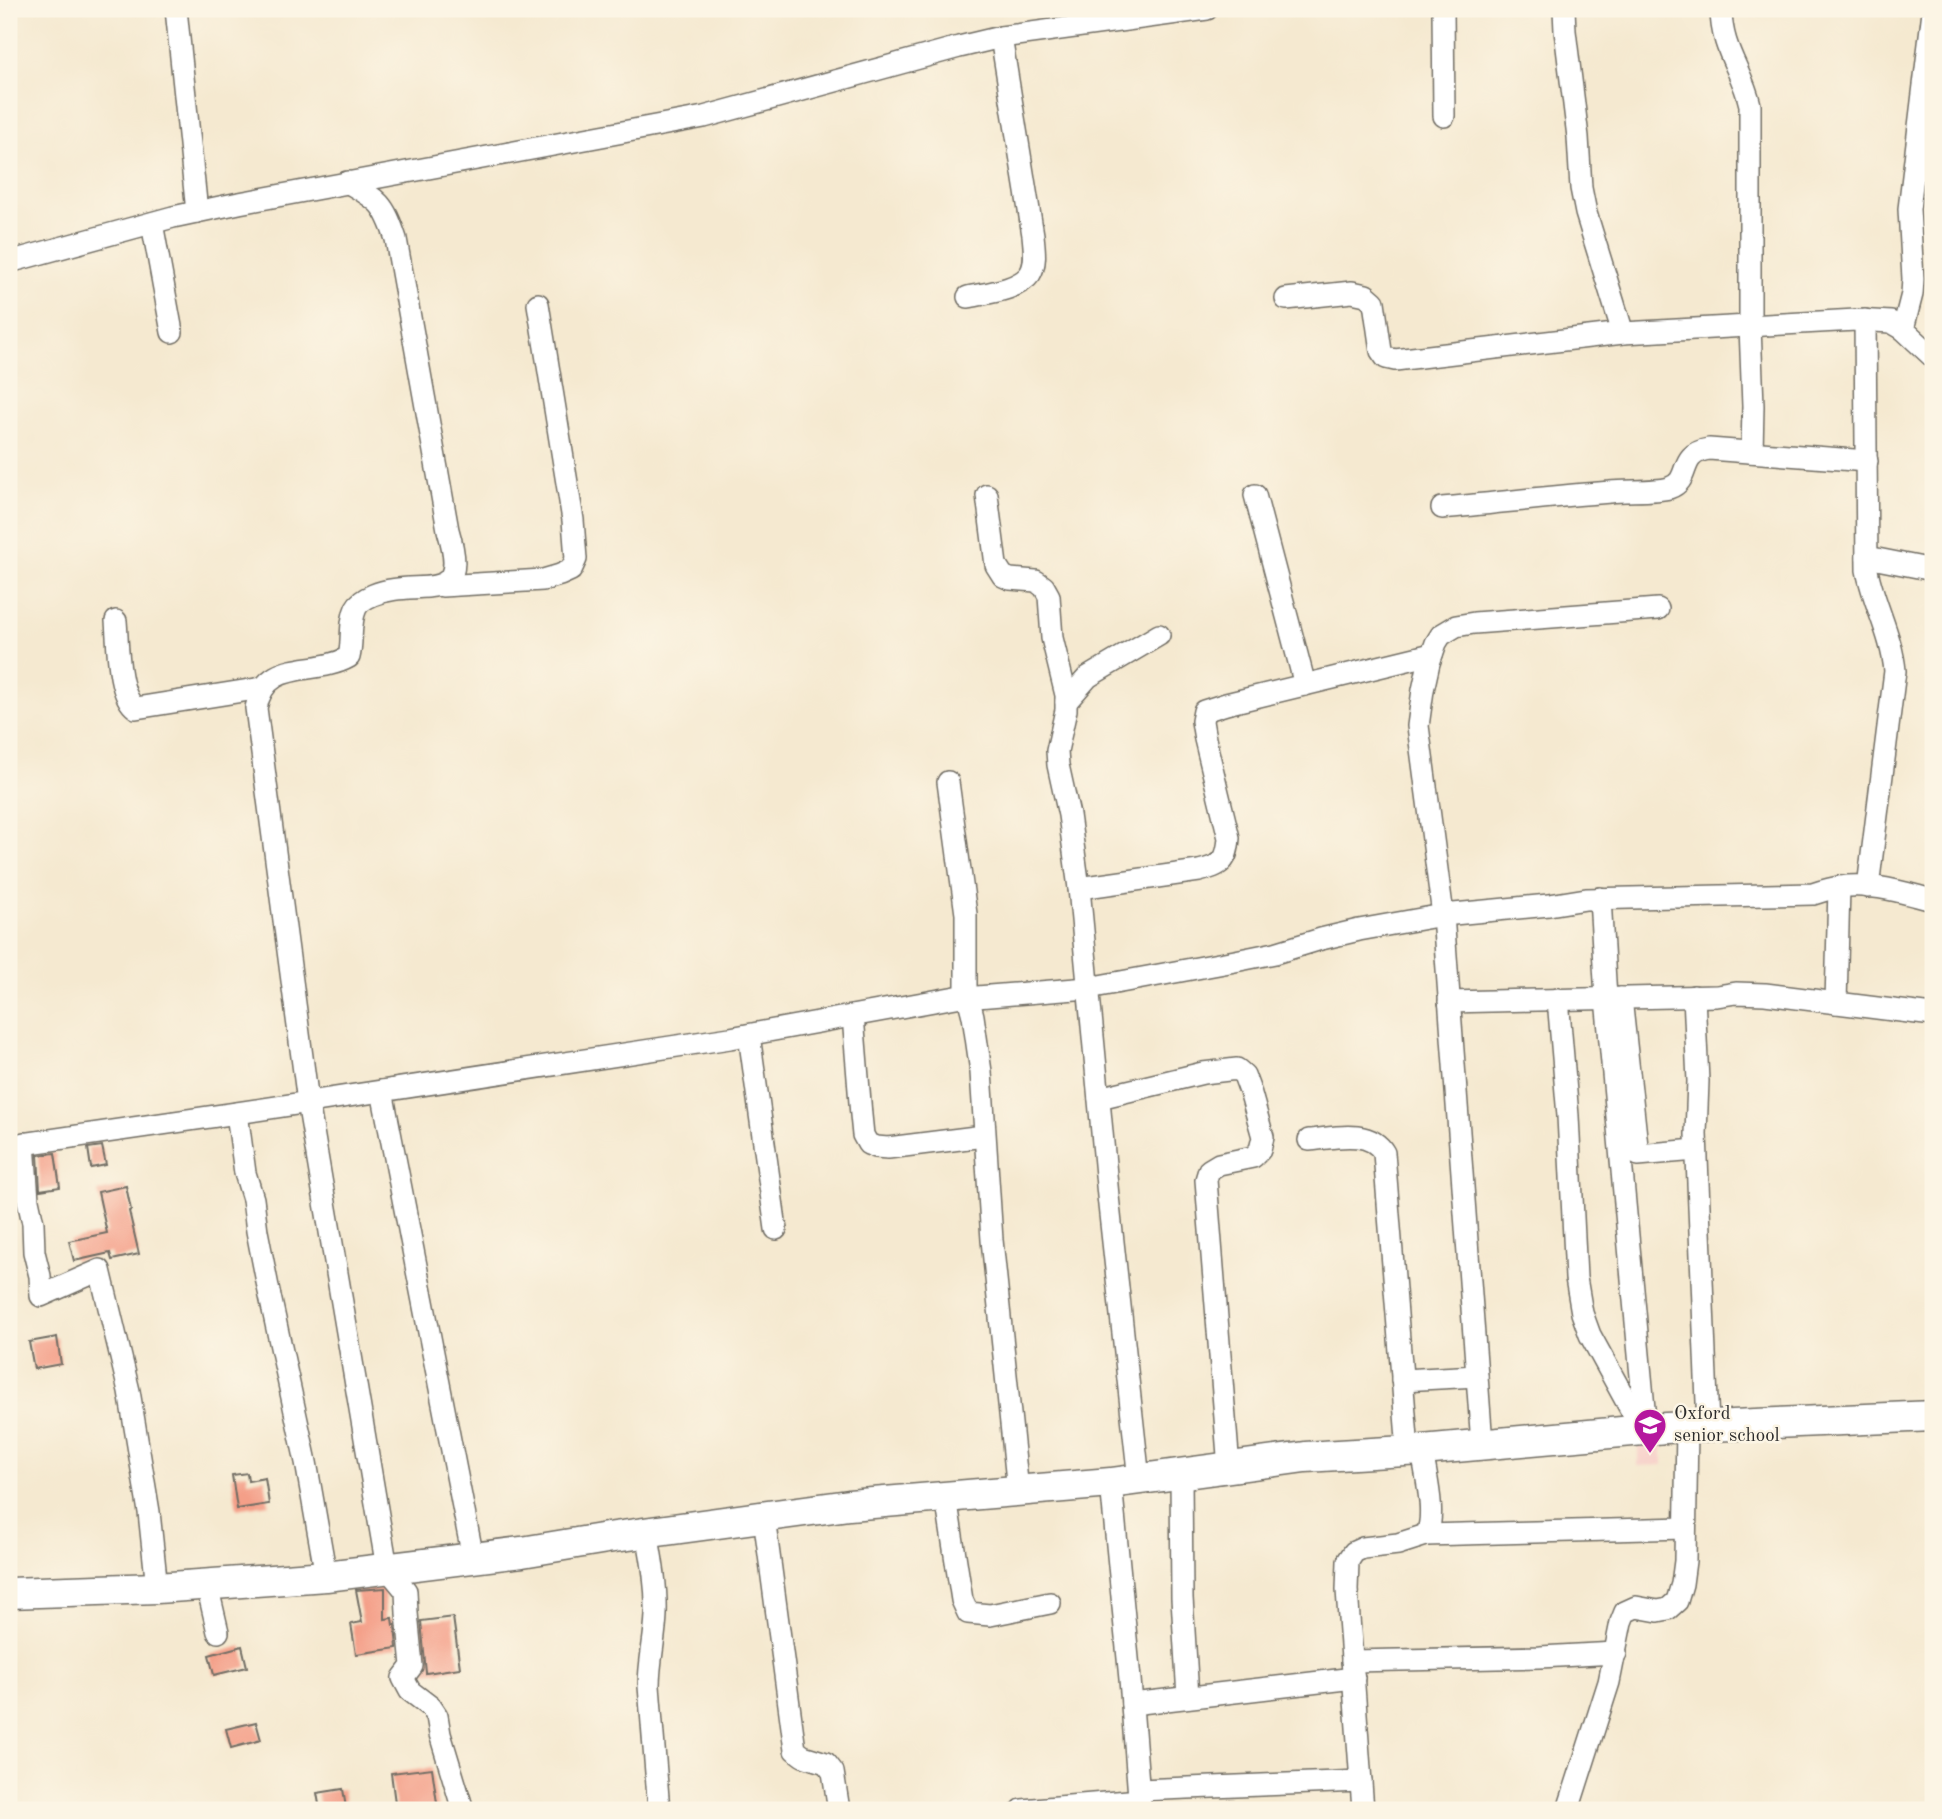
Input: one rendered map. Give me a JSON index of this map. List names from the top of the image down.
{
  "places": {
    "school or university": ["Oxford senior school"]
  }
}
